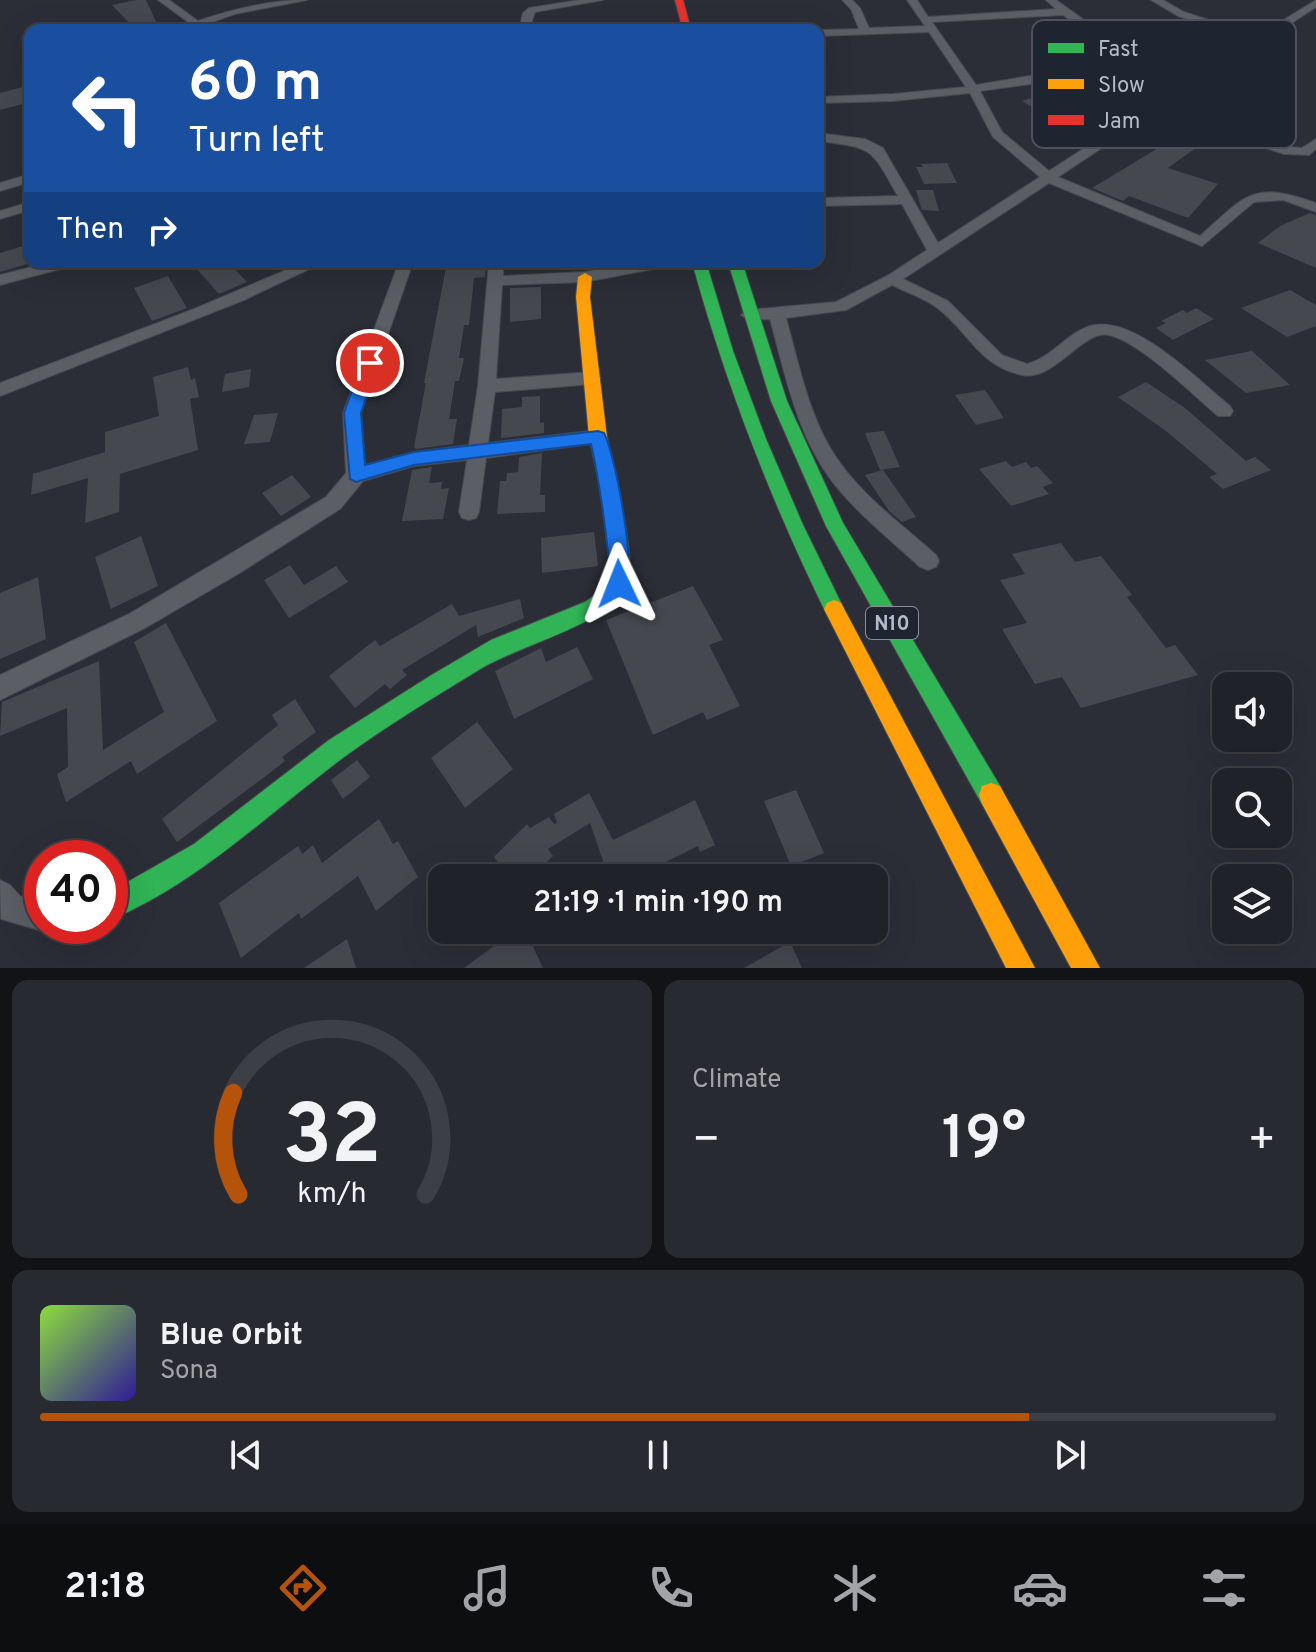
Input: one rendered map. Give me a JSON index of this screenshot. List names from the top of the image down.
{
  "streets": {
    "main road": ["N10"]
  },
  "legend": ["Fast", "Slow", "Jam"],
  "page": {
    "turn": ["60 m", "Turn left"],
    "then": "Then",
    "limit": "40",
    "trip": "21:19 · 1 min · 190 m",
    "tile": "Climate",
    "heat": ["−", "19°", "+"],
    "song": ["Blue Orbit", "Sona"],
    "tabs": "21:18",
    "gauge": ["32", "km/h"]
  }
}
